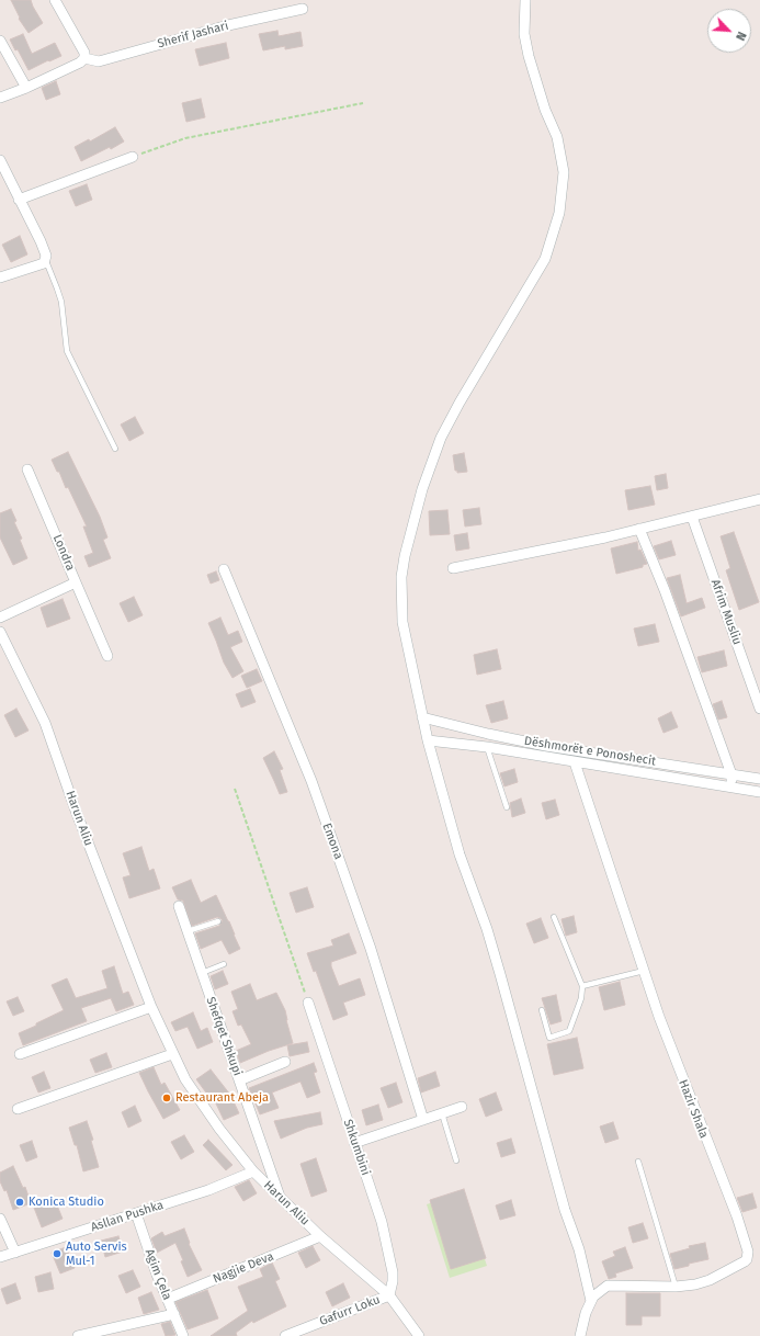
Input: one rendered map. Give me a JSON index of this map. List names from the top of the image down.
{
  "streets": {
    "street": [
      "Sherif Jashari",
      "Londra",
      "Afrim Musliu",
      "Dëshmorët e Ponoshecit",
      "Harun Aliu",
      "Emona",
      "Shefqet Shkupi",
      "Hazir Shala",
      "Shkumbini",
      "Asllan Pushka",
      "Nagjie Deva",
      "Agim Çela",
      "Gafurr Loku"
    ]
  },
  "crossings": [
    ["Dëshmorët e Ponoshecit", "Hazir Shala"],
    ["Harun Aliu", "Shefqet Shkupi"],
    ["Harun Aliu", "Shkumbini"],
    ["Harun Aliu", "Asllan Pushka"],
    ["Harun Aliu", "Nagjie Deva"],
    ["Harun Aliu", "Gafurr Loku"],
    ["Shkumbini", "Gafurr Loku"],
    ["Asllan Pushka", "Agim Çela"],
    ["Nagjie Deva", "Agim Çela"]
  ],
  "places": ["Restaurant Abeja", "Konica Studio", "Auto Servis Mul-1"],
  "north": "bottom right"
}
